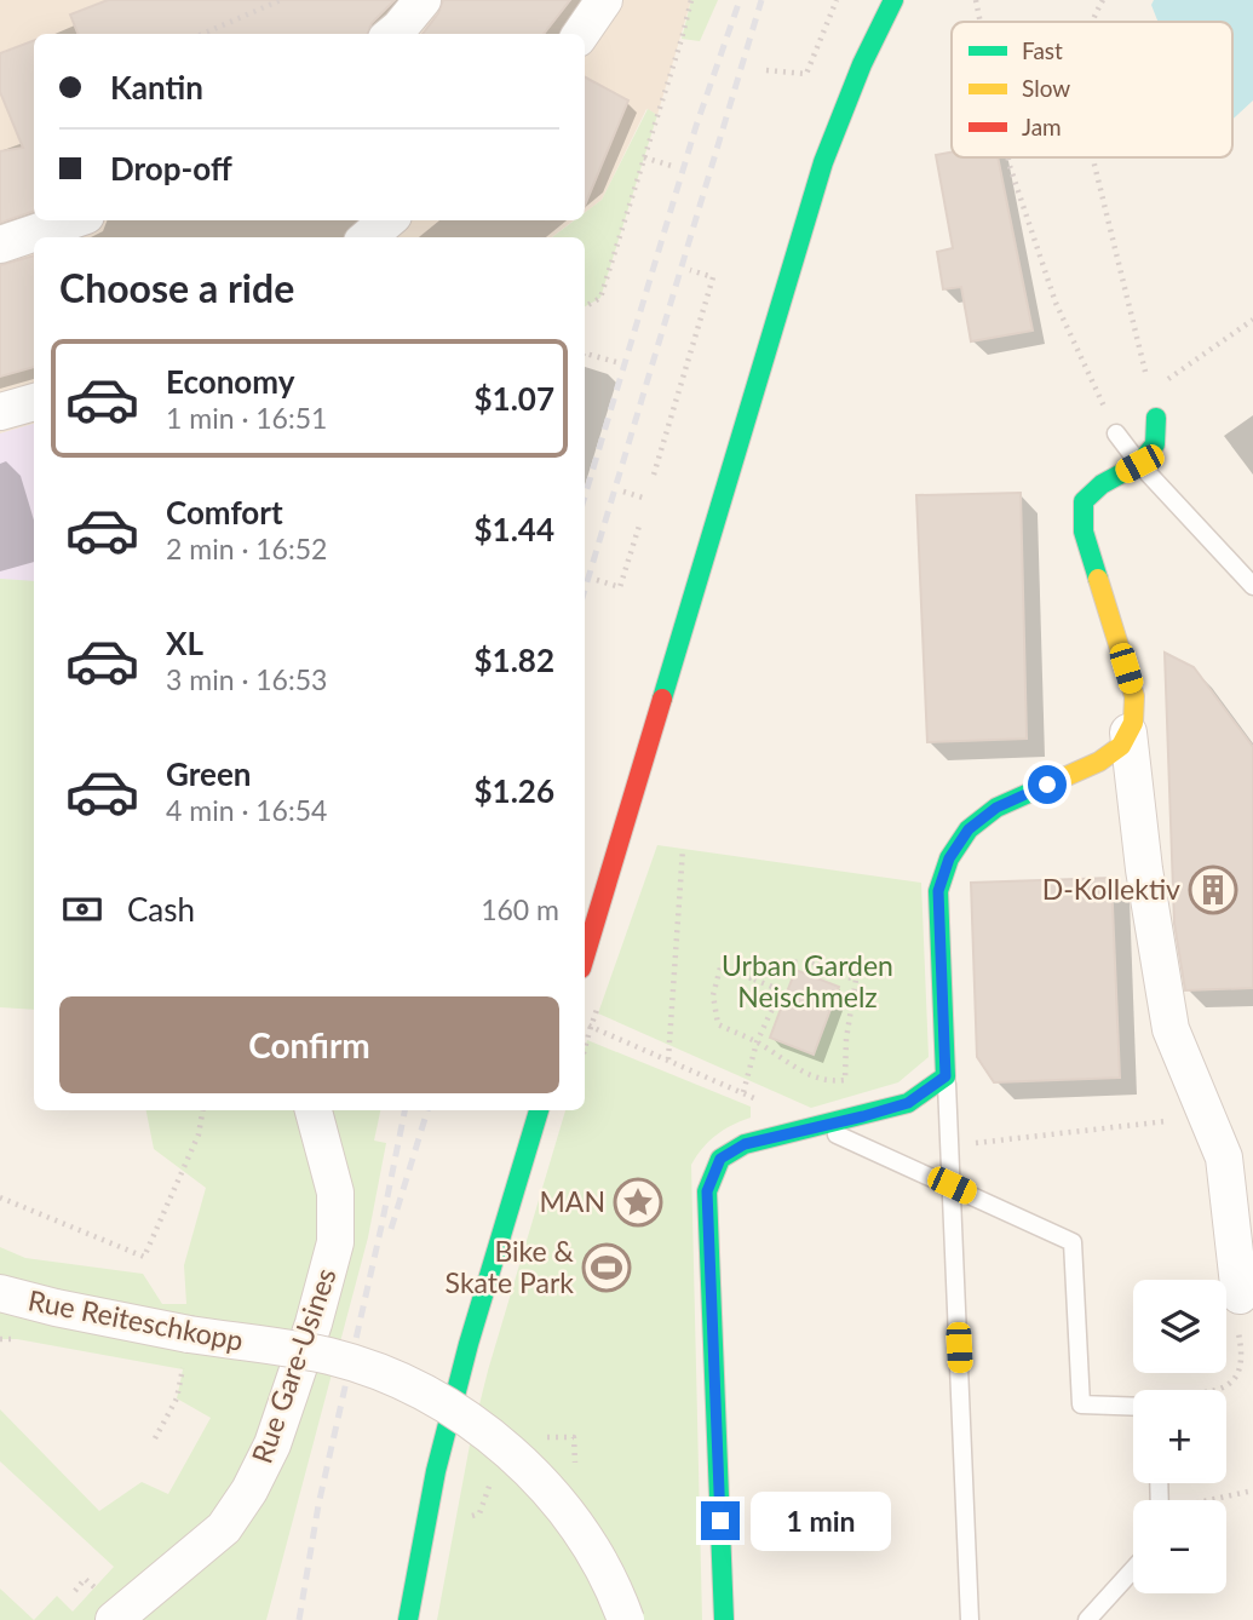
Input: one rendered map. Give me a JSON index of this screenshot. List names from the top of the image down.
{
  "streets": {
    "street": ["Rue Reiteschkopp", "Rue Gare-Usines"]
  },
  "parks": ["Urban Garden Neischmelz"],
  "places": {
    "building": ["D-Kollektiv"],
    "place": ["MAN"],
    "sports": ["Bike & Skate Park"]
  },
  "legend": ["Fast", "Slow", "Jam"],
  "page": {
    "banner": ["Kantin", "Drop-off"],
    "heading": "Choose a ride",
    "list": [
      {
        "name": "Economy",
        "note": "1 min · 16:51",
        "value": "$1.07"
      },
      {
        "name": "Comfort",
        "note": "2 min · 16:52",
        "value": "$1.44"
      },
      {
        "name": "XL",
        "note": "3 min · 16:53",
        "value": "$1.82"
      },
      {
        "name": "Green",
        "note": "4 min · 16:54",
        "value": "$1.26"
      }
    ],
    "pay": ["Cash", "160 m"],
    "buttons": "Confirm",
    "map_buttons": ["+", "−"],
    "bubble": "1 min"
  }
}
